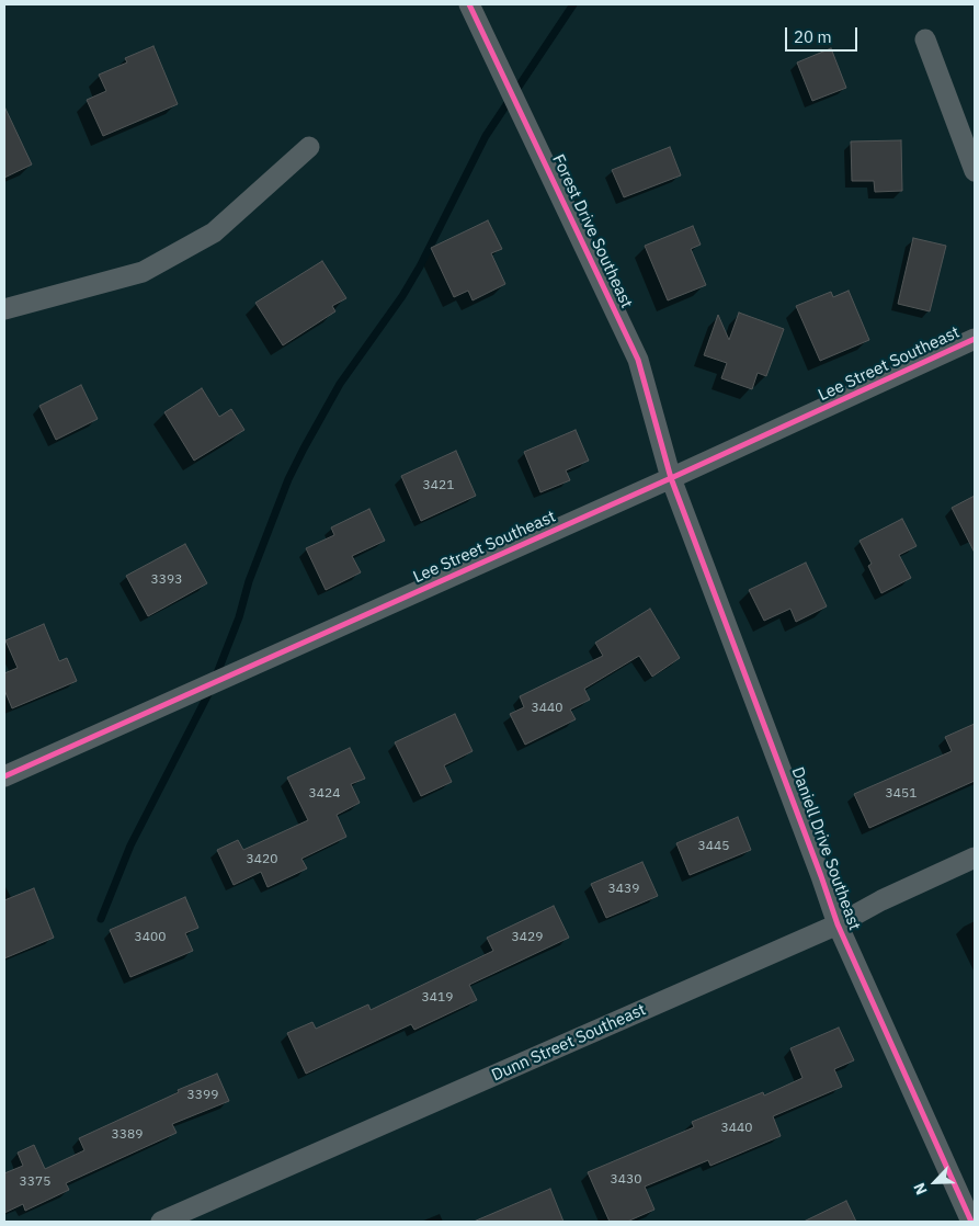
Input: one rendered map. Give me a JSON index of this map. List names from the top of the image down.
{
  "streets": {
    "street": [
      "Forest Drive Southeast",
      "Lee Street Southeast",
      "Daniell Drive Southeast",
      "Dunn Street Southeast"
    ]
  },
  "crossings": [
    ["Forest Drive Southeast", "Lee Street Southeast"],
    ["Forest Drive Southeast", "Daniell Drive Southeast"],
    ["Lee Street Southeast", "Daniell Drive Southeast"],
    ["Daniell Drive Southeast", "Dunn Street Southeast"]
  ],
  "house_numbers": [
    "3421",
    "3393",
    "3440",
    "3424",
    "3451",
    "3445",
    "3420",
    "3439",
    "3400",
    "3429",
    "3419",
    "3399",
    "3440",
    "3389",
    "3430",
    "3375"
  ],
  "scale_bar": "20 m",
  "north": "bottom left"
}
